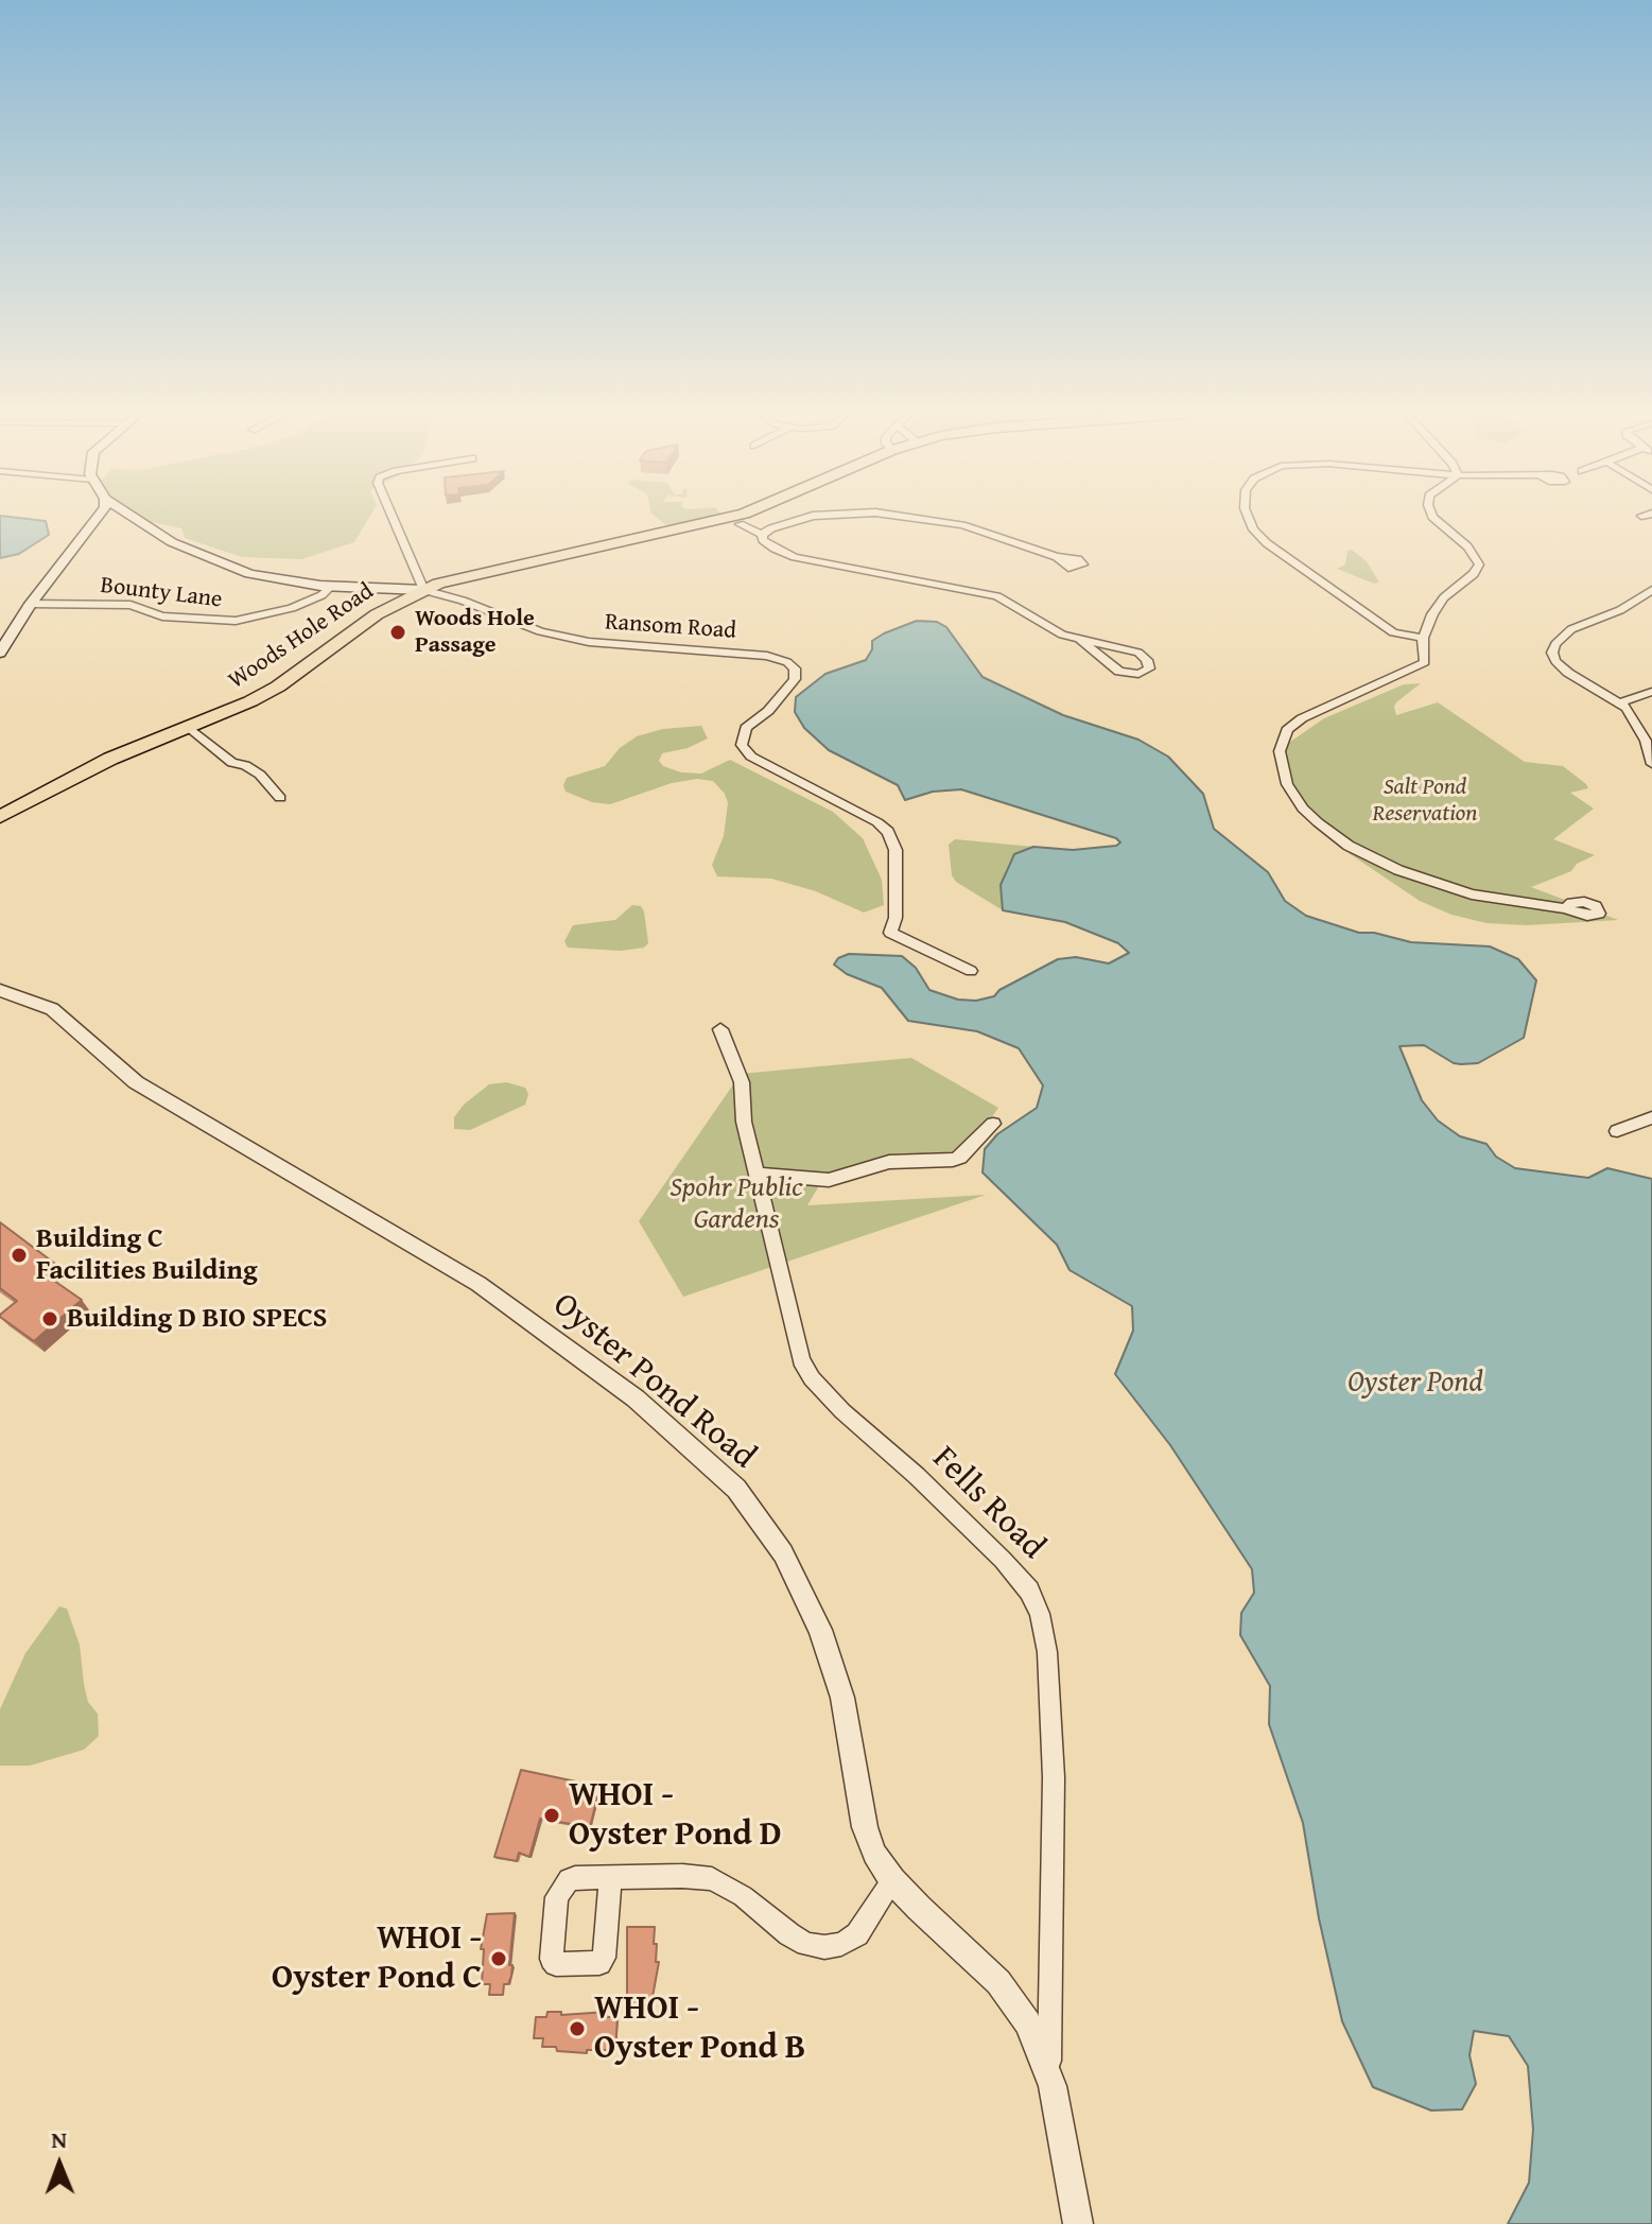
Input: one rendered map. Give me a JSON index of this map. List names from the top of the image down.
{
  "streets": {
    "highway": ["Woods Hole Road"],
    "main road": ["Ransom Road"],
    "street": ["Bounty Lane", "Oyster Pond Road", "Fells Road"]
  },
  "crossings": [
    ["Bounty Lane", "Ransom Road"],
    ["Ransom Road", "Woods Hole Road"],
    ["Oyster Pond Road", "Fells Road"]
  ],
  "water": ["Oyster Pond"],
  "parks": ["Salt Pond Reservation", "Spohr Public Gardens"],
  "places": [
    "Woods Hole Passage",
    "Building C Facilities Building",
    "Building D BIO SPECS",
    "WHOI - Oyster Pond D",
    "WHOI - Oyster Pond C",
    "WHOI - Oyster Pond B"
  ],
  "north": "top"
}
